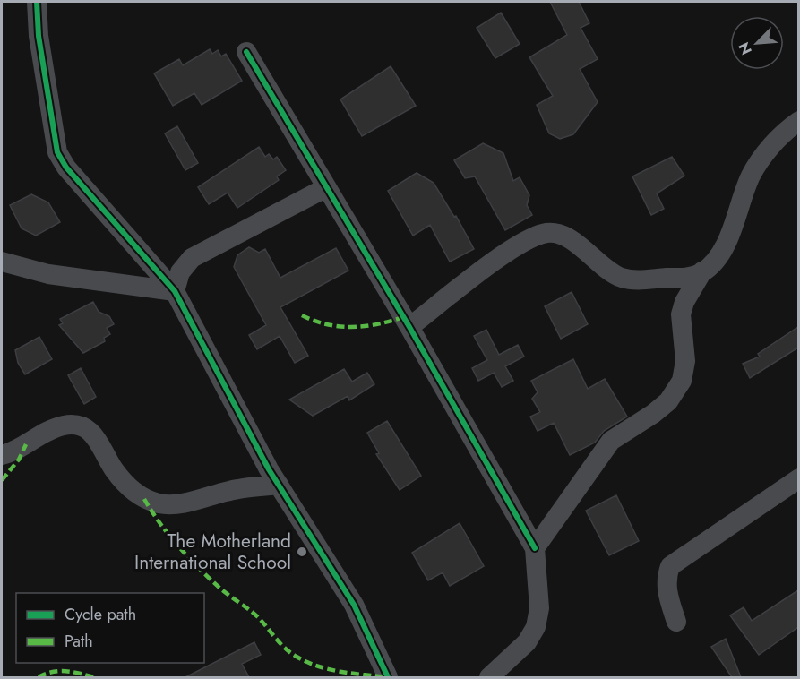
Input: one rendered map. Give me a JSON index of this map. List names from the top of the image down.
{
  "places": ["The Motherland International School"],
  "legend": ["Cycle path", "Path"],
  "north": "bottom left"
}
